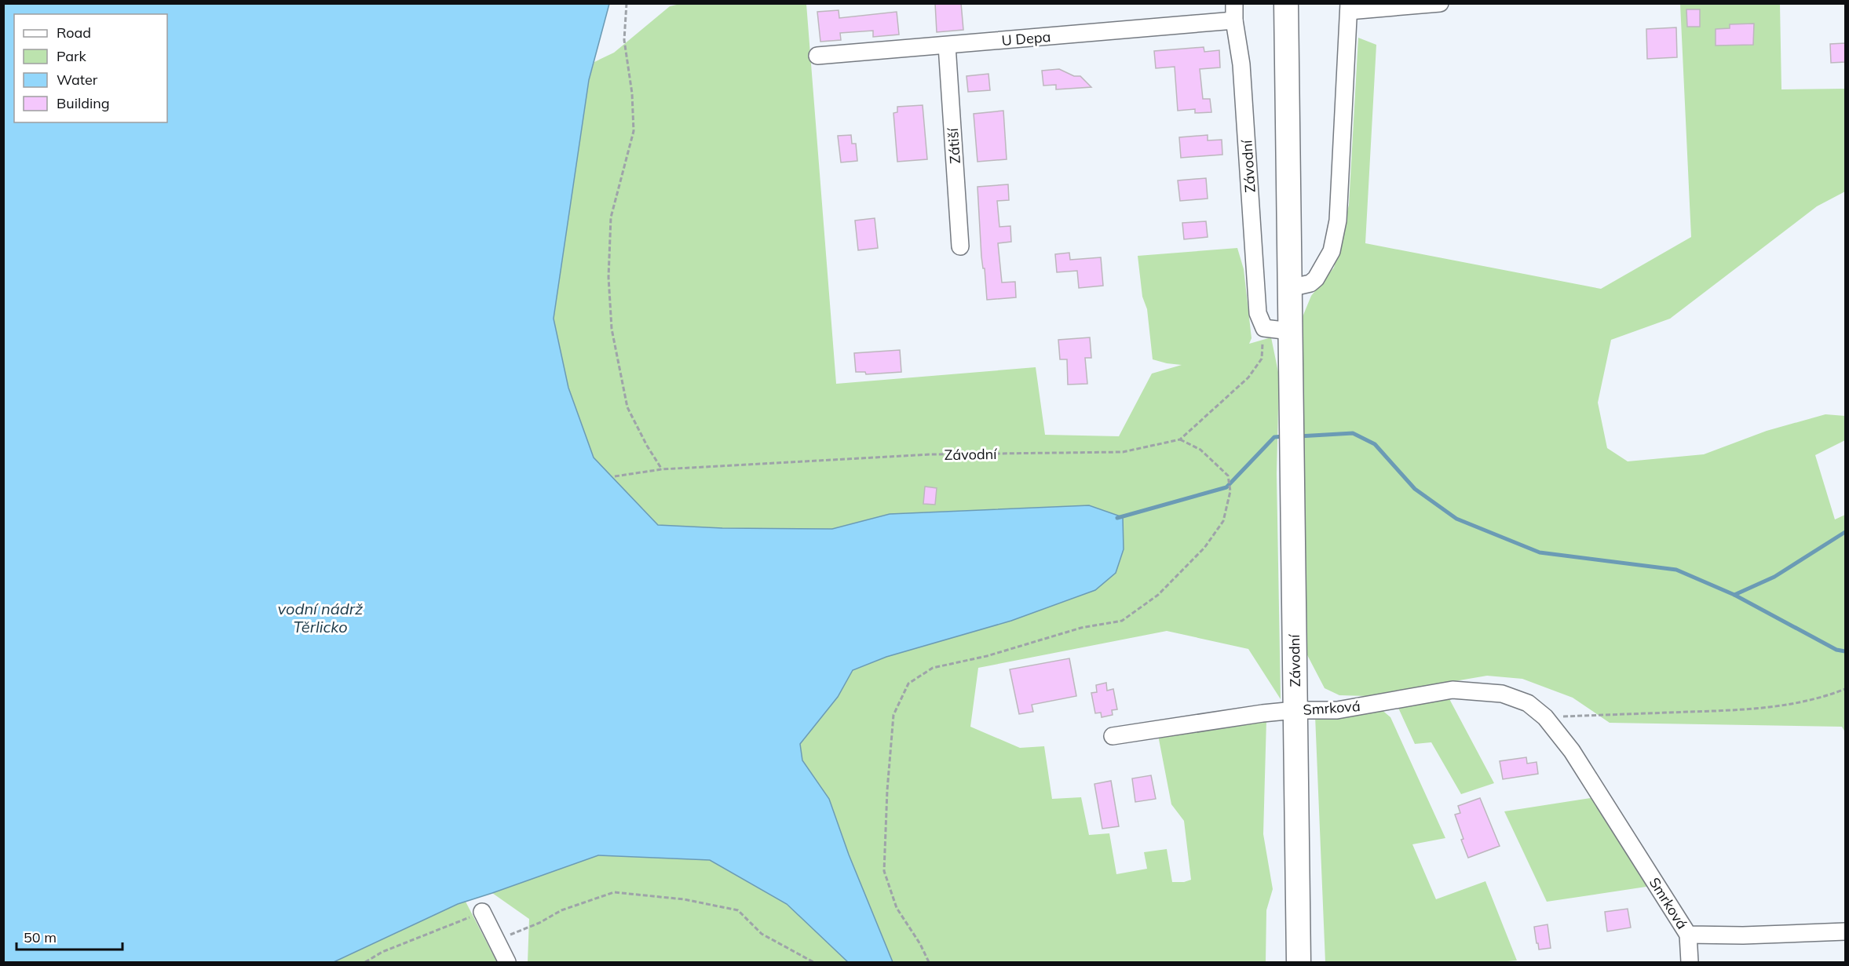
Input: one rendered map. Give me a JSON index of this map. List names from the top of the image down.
{
  "streets": {
    "main road": ["Závodní"],
    "street": ["U Depa", "Zátiší", "Smrková"]
  },
  "crossings": [
    ["U Depa", "Zátiší"],
    ["U Depa", "Závodní"],
    ["Závodní", "Smrková"]
  ],
  "water": ["vodní nádrž Těrlicko"],
  "legend": [
    "Road",
    "Park",
    "Water",
    "Building"
  ],
  "scale_bar": "50 m"
}
